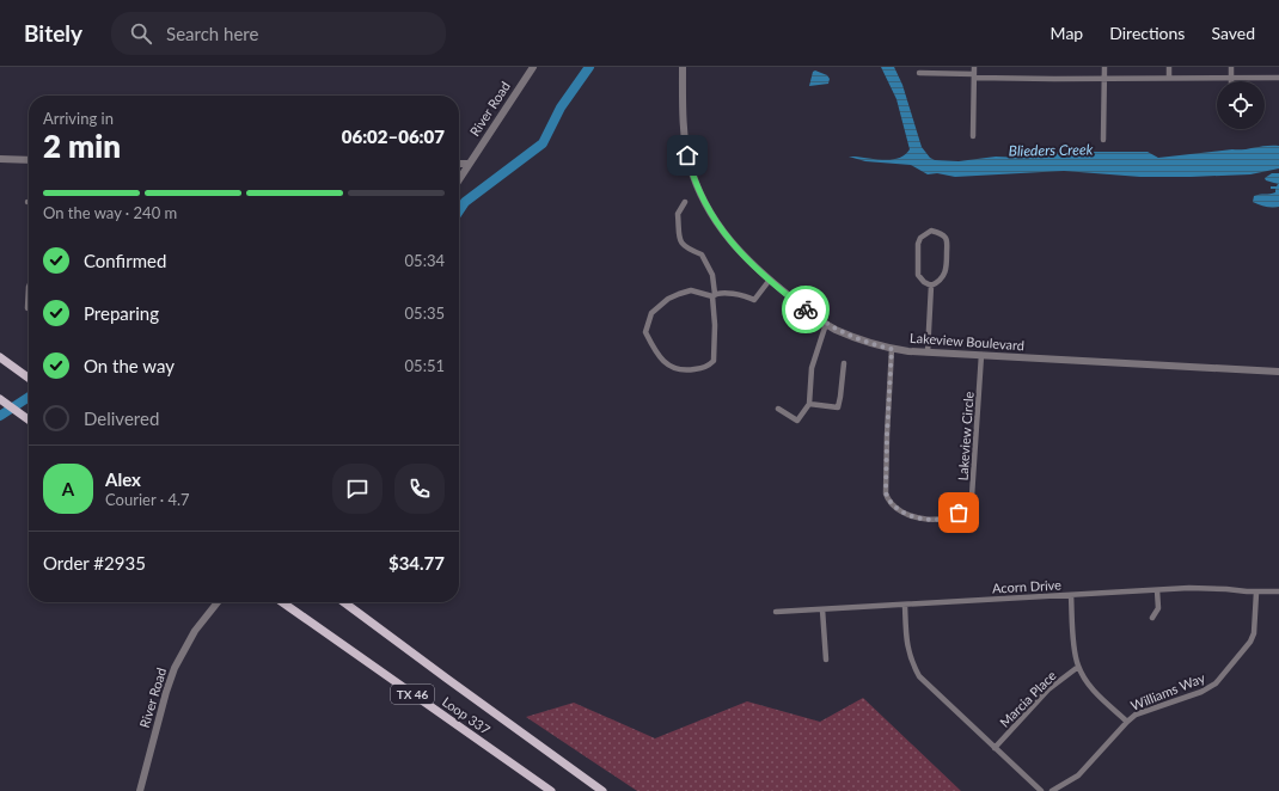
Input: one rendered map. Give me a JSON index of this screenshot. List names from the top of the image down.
{
  "streets": {
    "main road": ["TX 46", "Loop 337"],
    "street": [
      "River Road",
      "Lakeview Boulevard",
      "Lakeview Circle",
      "Acorn Drive",
      "Williams Way",
      "Marcia Place"
    ]
  },
  "crossings": [
    ["Lakeview Boulevard", "Lakeview Circle"],
    ["Acorn Drive", "Williams Way"]
  ],
  "water": ["Blieders Creek"],
  "page": {
    "header": "Bitely",
    "search": "Search here",
    "nav": ["Map", "Directions", "Saved"],
    "heading": ["2 min", "Arriving in", "06:02–06:07"],
    "panel": [
      "Alex",
      "Courier · 4.7",
      "Order #2935",
      "$34.77"
    ],
    "bar": "On the way · 240 m",
    "list": [
      ["Confirmed", "05:34"],
      ["Preparing", "05:35"],
      ["On the way", "05:51"],
      "Delivered"
    ],
    "round": "A"
  }
}
